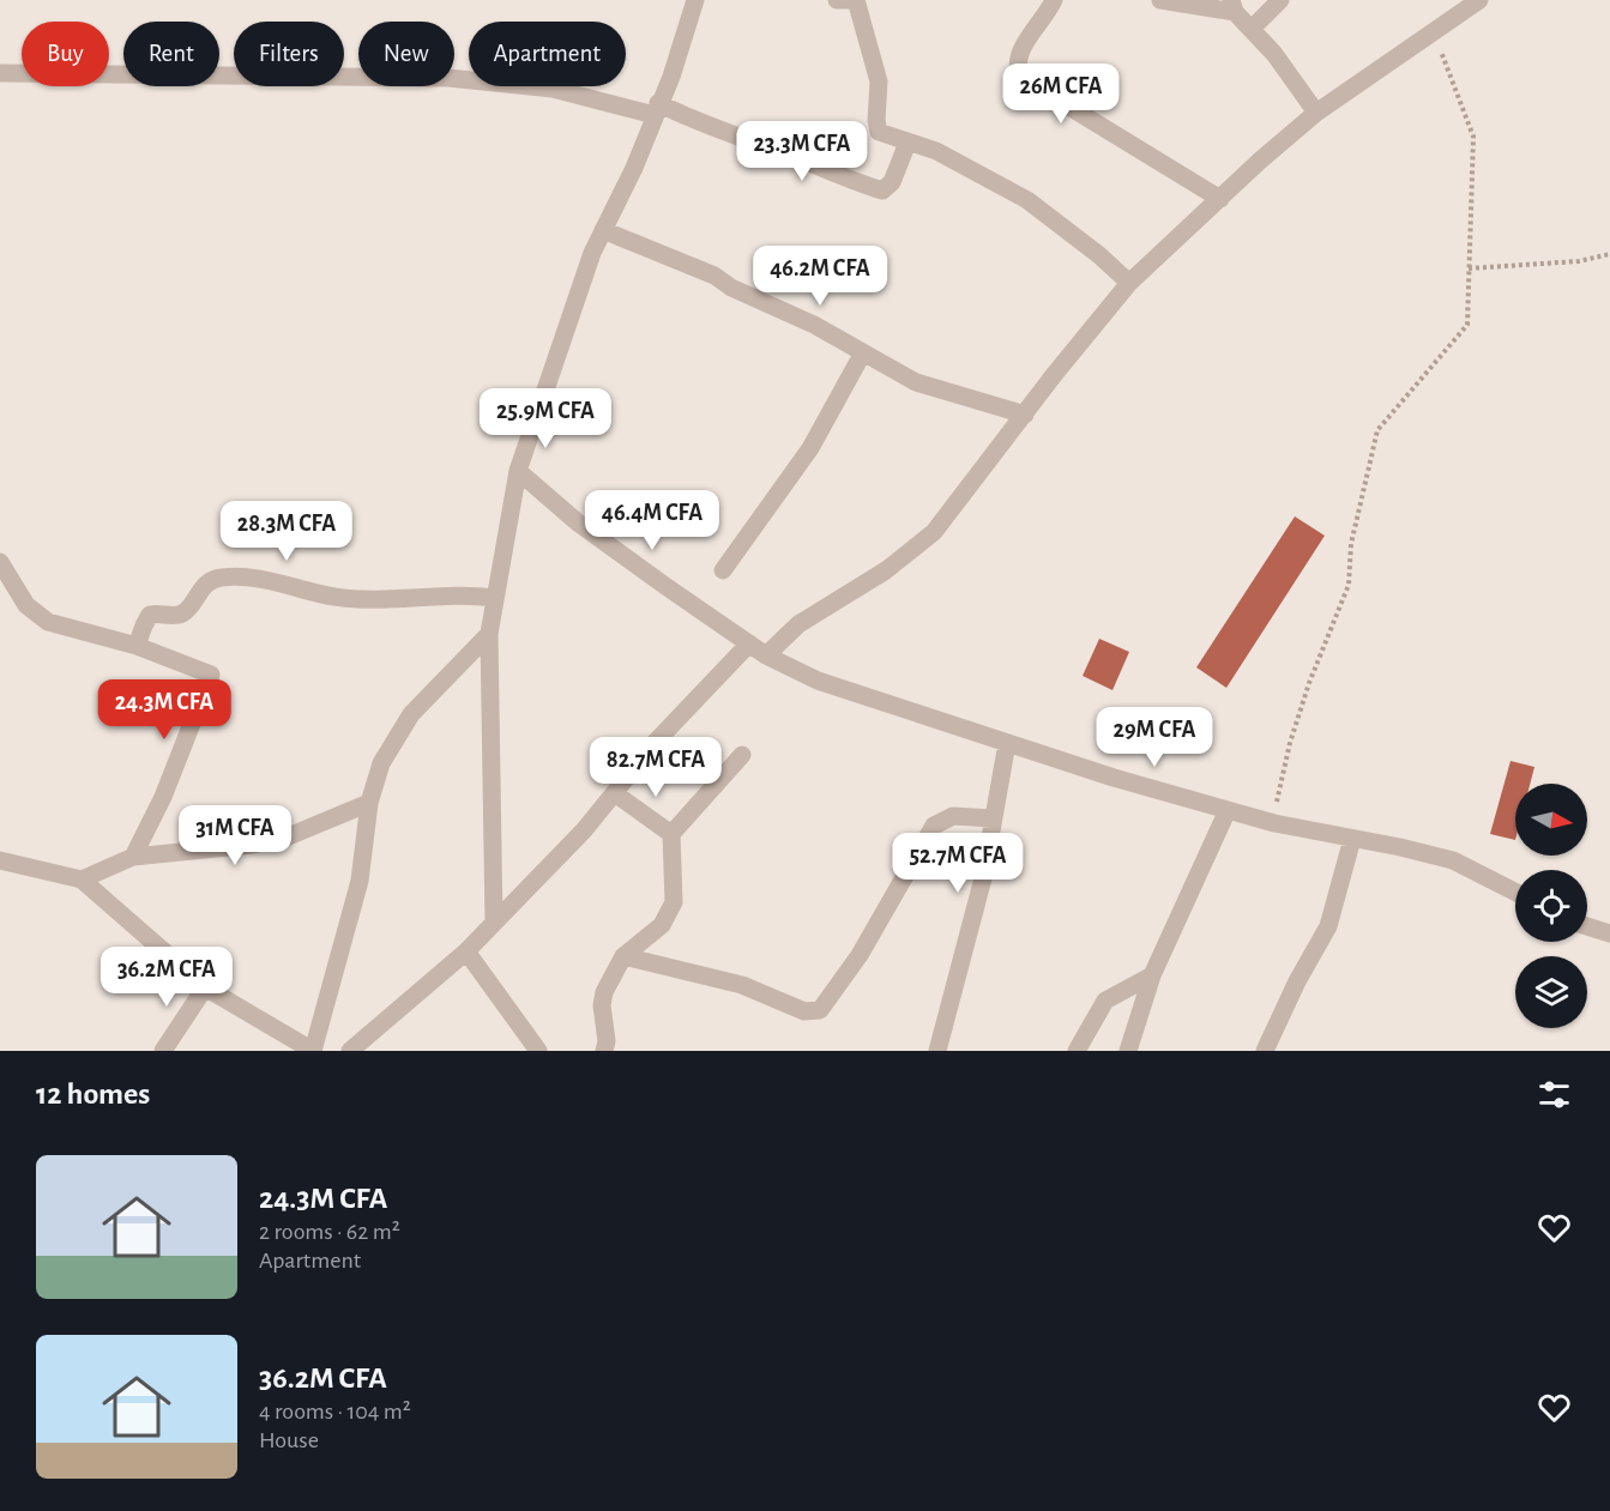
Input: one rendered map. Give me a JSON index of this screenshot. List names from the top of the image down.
{
  "north": "right",
  "page": {
    "chip": [
      "Buy",
      "Rent",
      "Filters",
      "New",
      "Apartment"
    ],
    "price": [
      "26M CFA",
      "23.3M CFA",
      "46.2M CFA",
      "25.9M CFA",
      "46.4M CFA",
      "28.3M CFA",
      "24.3M CFA",
      "29M CFA",
      "82.7M CFA",
      "31M CFA",
      "52.7M CFA",
      "36.2M CFA"
    ],
    "heading": "12 homes",
    "list": [
      {
        "name": "24.3M CFA",
        "note": "2 rooms · 62 m² · Apartment"
      },
      {
        "name": "36.2M CFA",
        "note": "4 rooms · 104 m² · House"
      }
    ]
  }
}
